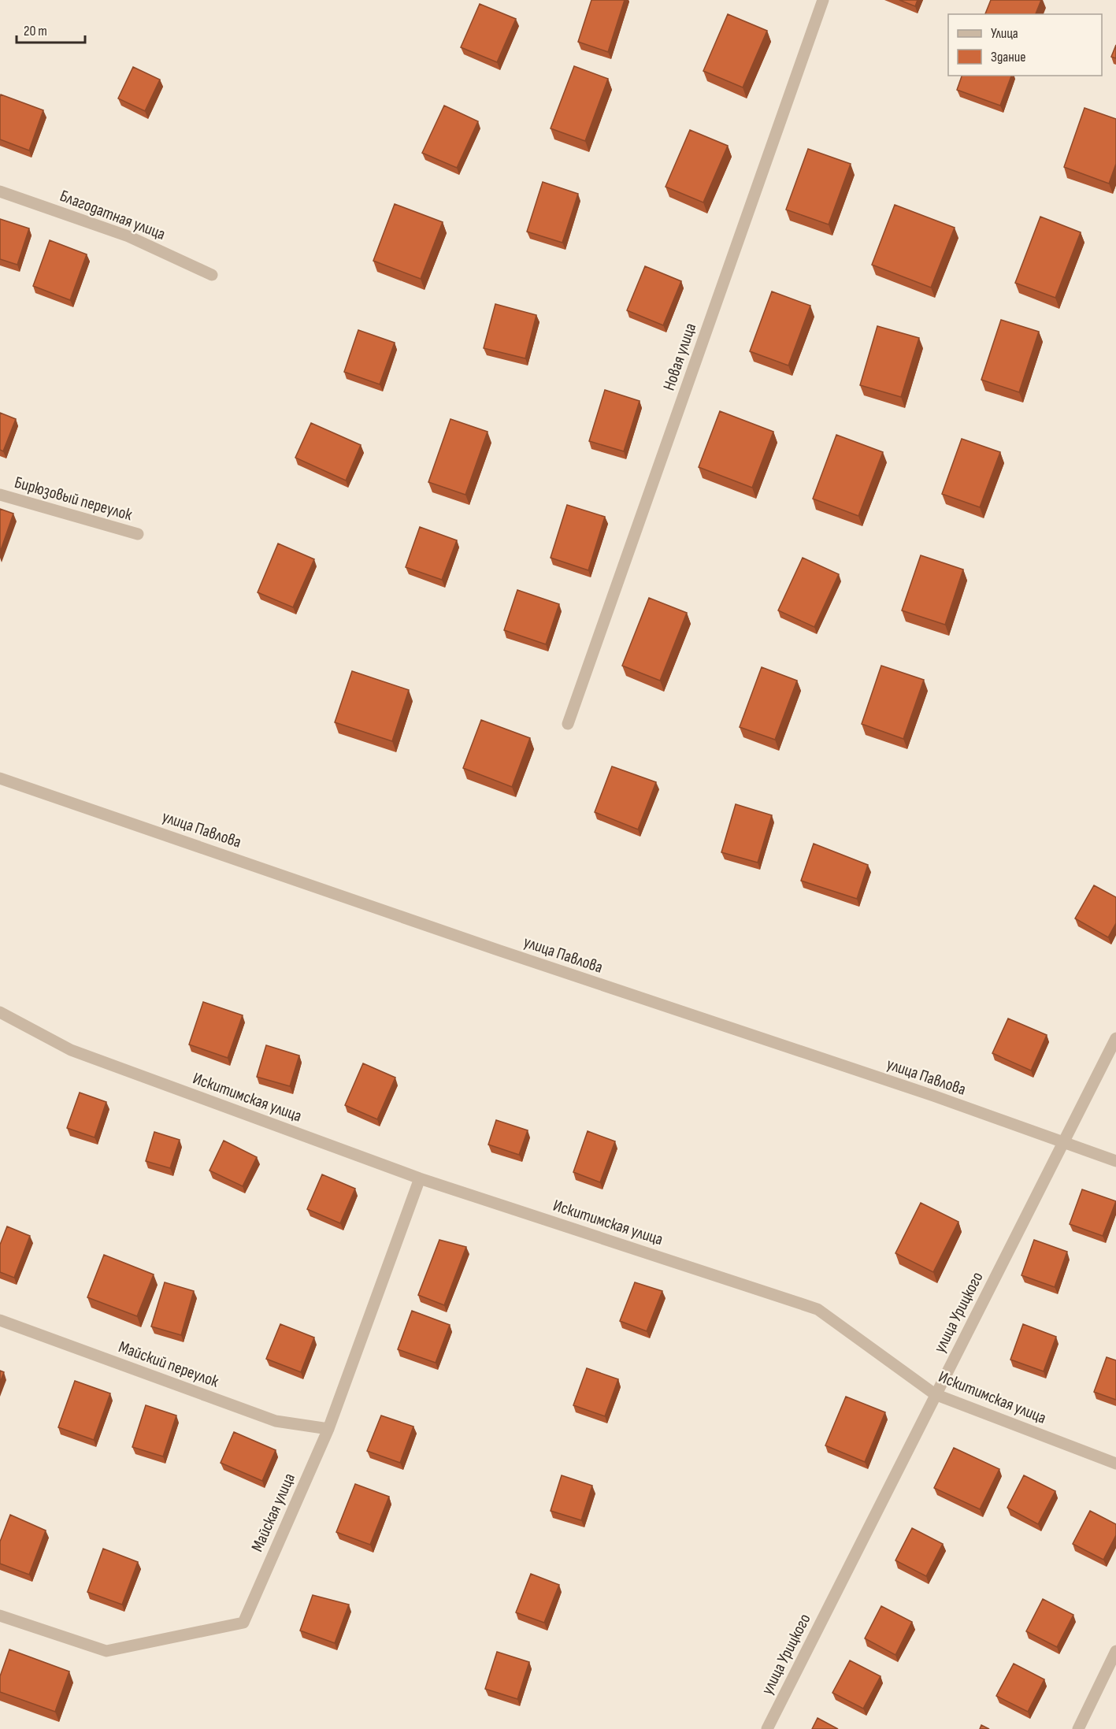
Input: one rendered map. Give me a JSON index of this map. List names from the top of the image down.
{
  "streets": {
    "street": [
      "Благодатная улица",
      "Новая улица",
      "Бирюзовый переулок",
      "улица Павлова",
      "Искитимская улица",
      "улица Урицкого",
      "Майский переулок",
      "Майская улица"
    ]
  },
  "crossings": [
    ["улица Павлова", "улица Урицкого"],
    ["Искитимская улица", "улица Урицкого"],
    ["Искитимская улица", "Майская улица"],
    ["Майский переулок", "Майская улица"]
  ],
  "legend": ["Улица", "Здание"],
  "scale_bar": "20 m"
}
